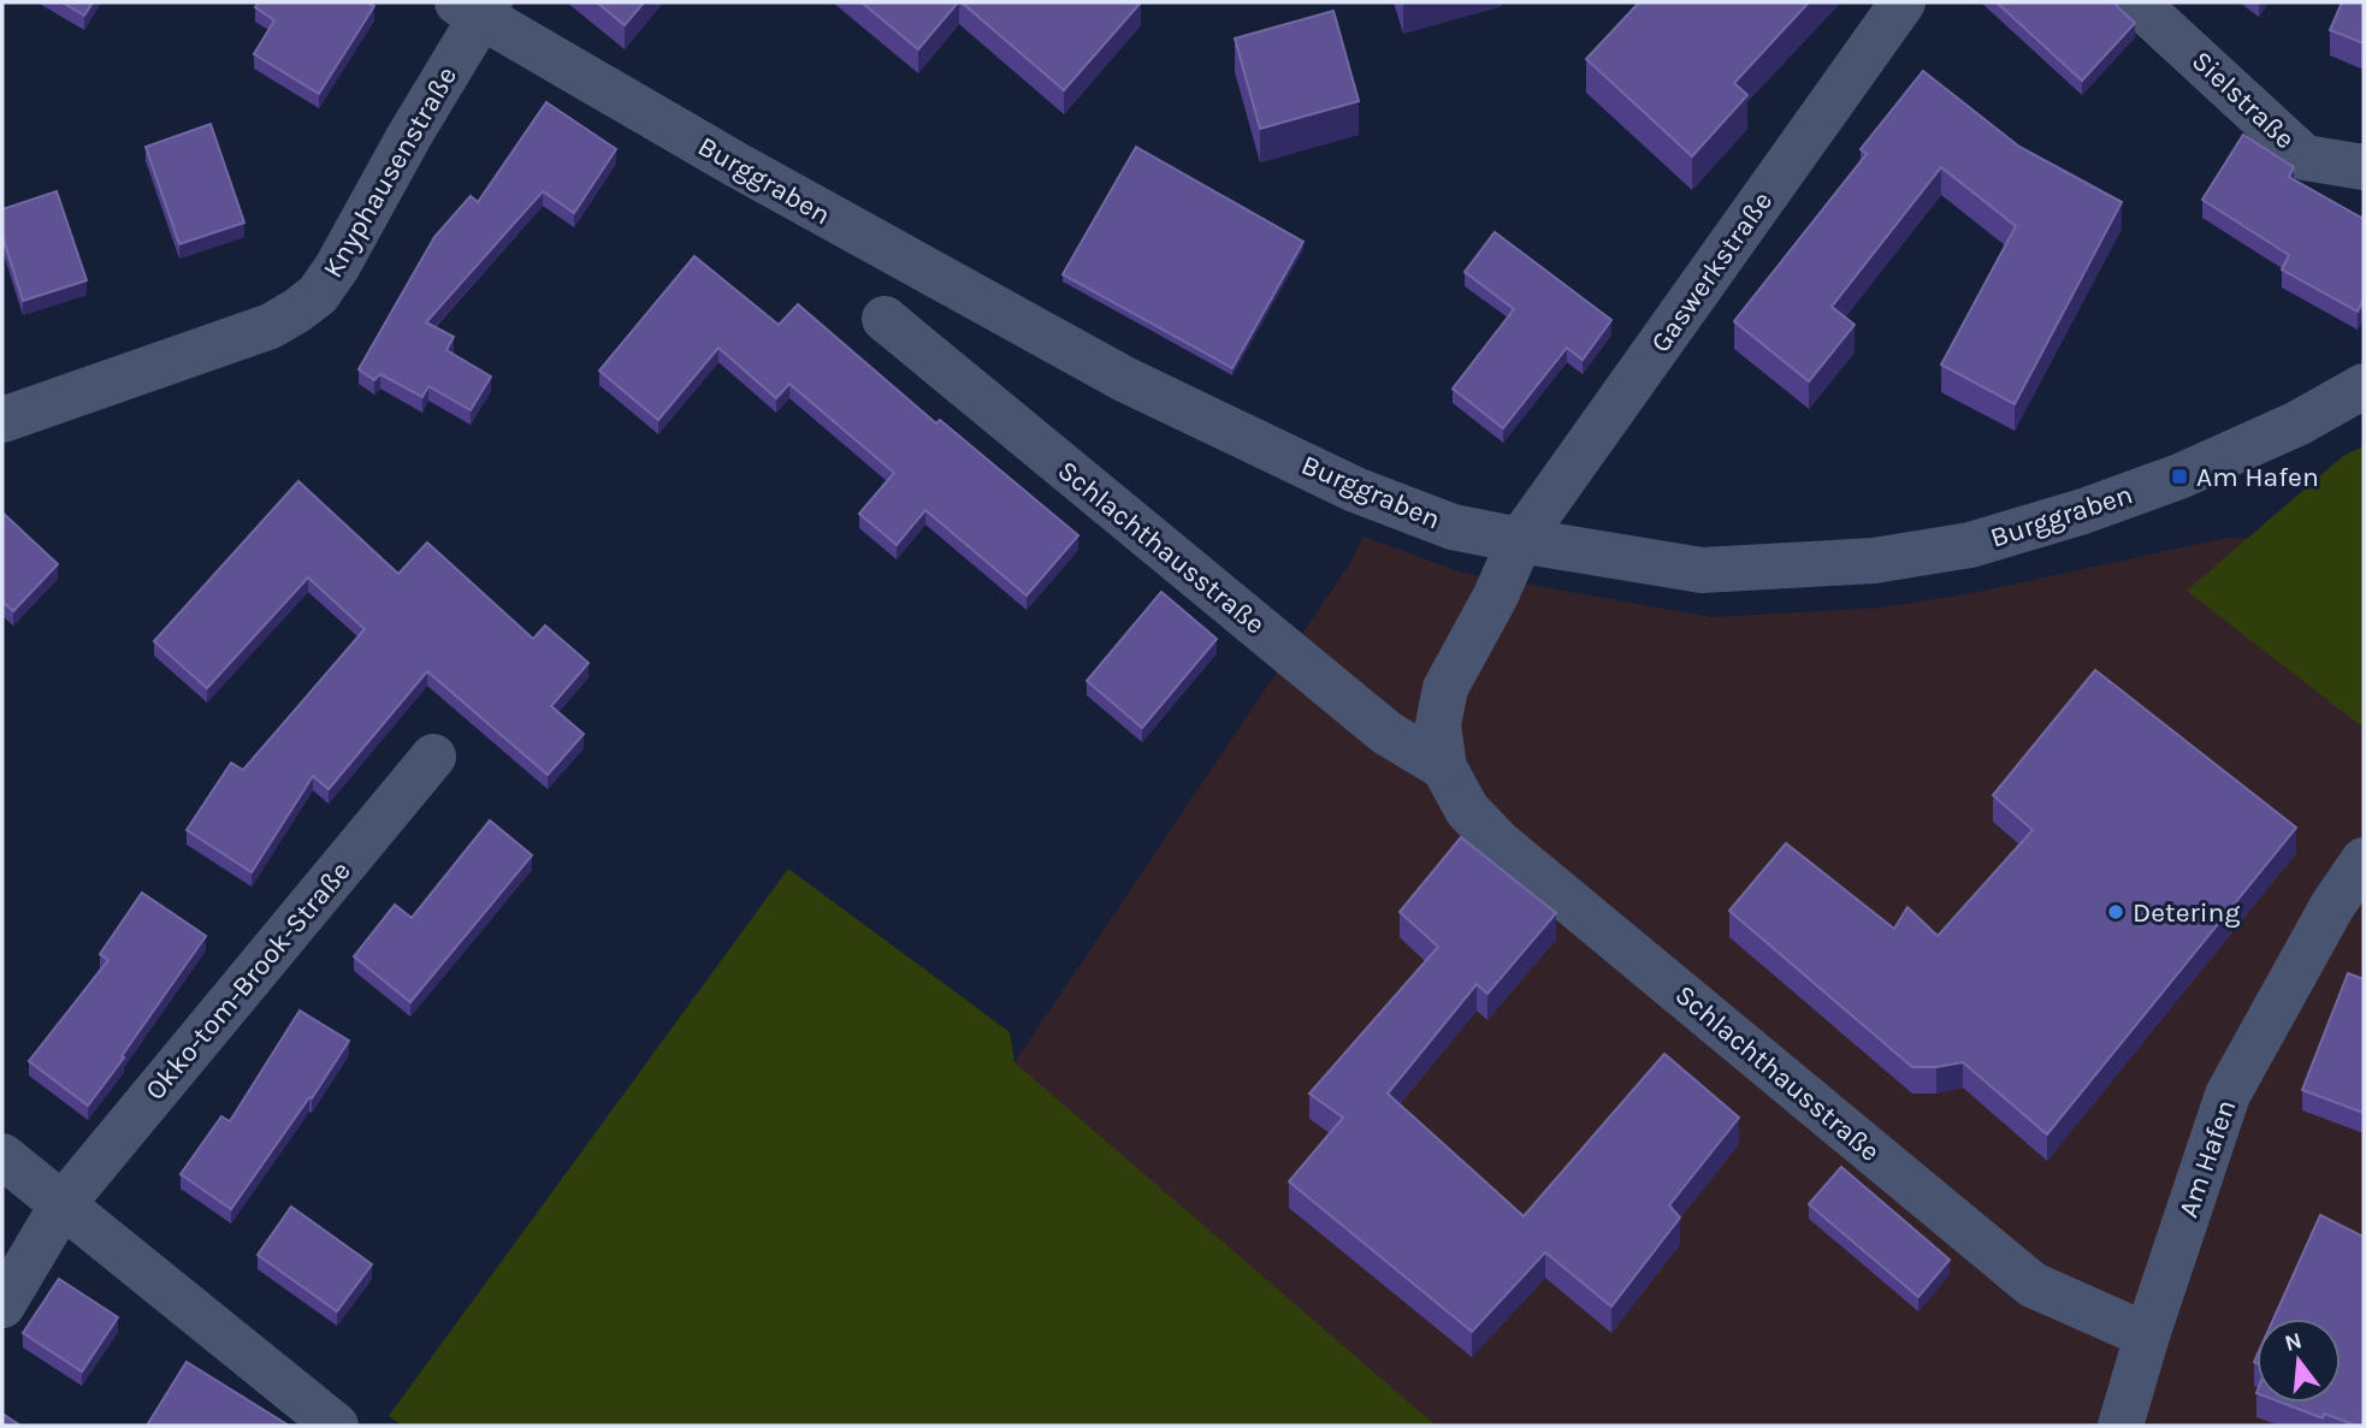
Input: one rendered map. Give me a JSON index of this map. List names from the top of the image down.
{
  "streets": {
    "street": [
      "Sielstraße",
      "Knyphausenstraße",
      "Burggraben",
      "Gaswerkstraße",
      "Schlachthausstraße",
      "Okko-tom-Brook-Straße",
      "Am Hafen"
    ]
  },
  "crossings": [
    ["Knyphausenstraße", "Burggraben"],
    ["Burggraben", "Gaswerkstraße"],
    ["Burggraben", "Schlachthausstraße"],
    ["Gaswerkstraße", "Schlachthausstraße"],
    ["Schlachthausstraße", "Am Hafen"]
  ],
  "places": {
    "transit": ["Am Hafen"],
    "other": ["Detering"]
  },
  "north": "top"
}
